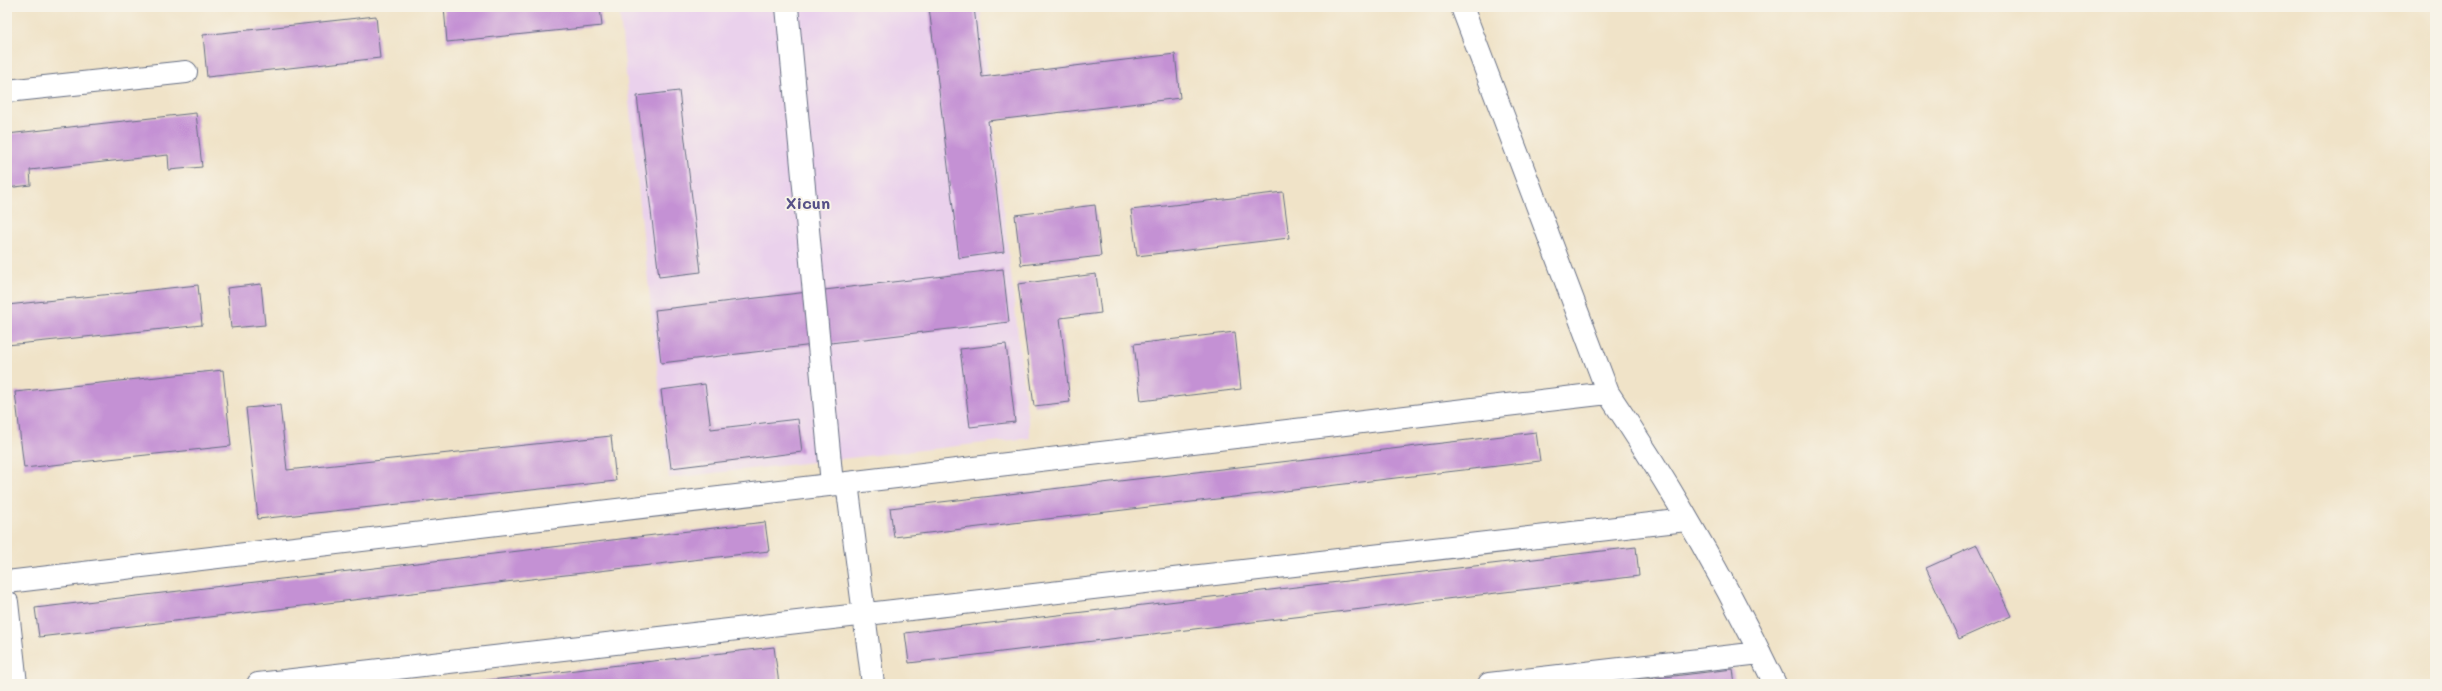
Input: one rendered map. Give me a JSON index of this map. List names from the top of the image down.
{
  "districts": ["Xicun"]
}
